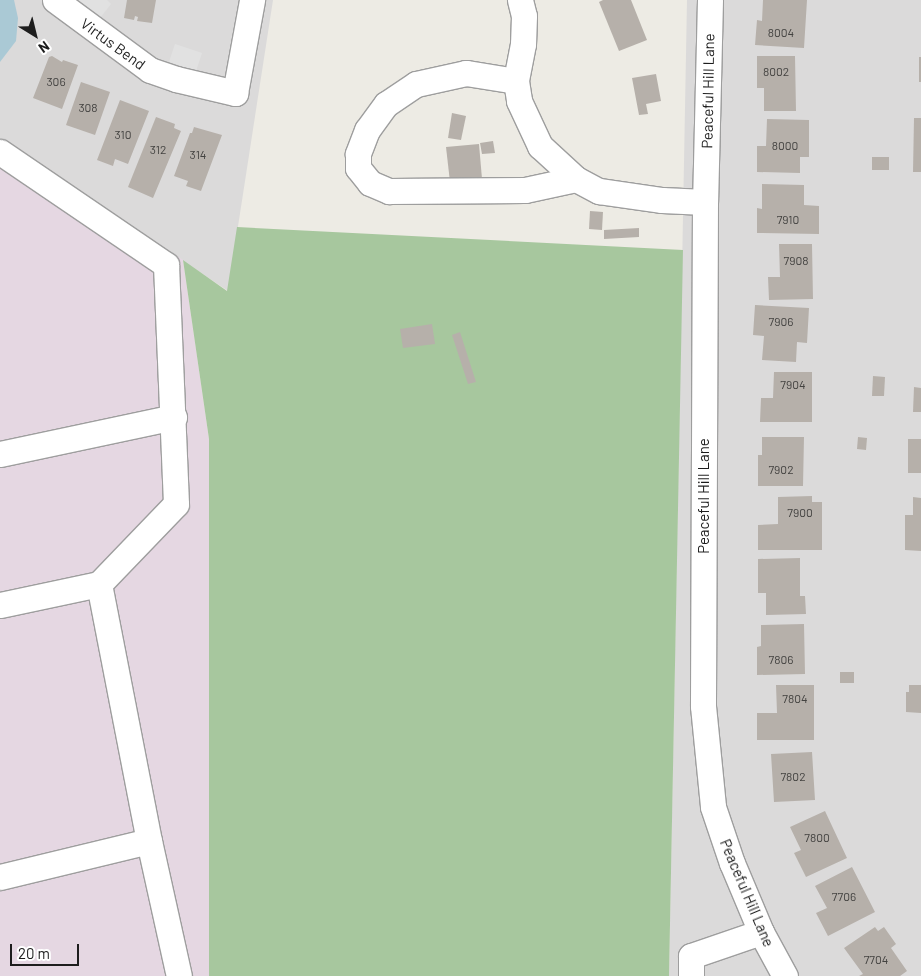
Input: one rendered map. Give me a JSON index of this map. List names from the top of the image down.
{
  "streets": {
    "street": ["Virtus Bend", "Peaceful Hill Lane"]
  },
  "house_numbers": [
    "8004",
    "8002",
    "306",
    "308",
    "310",
    "8000",
    "312",
    "314",
    "7910",
    "7908",
    "7906",
    "7904",
    "7902",
    "7900",
    "7806",
    "7804",
    "7802",
    "7800",
    "7706",
    "7704"
  ],
  "scale_bar": "20 m",
  "north": "bottom right"
}
